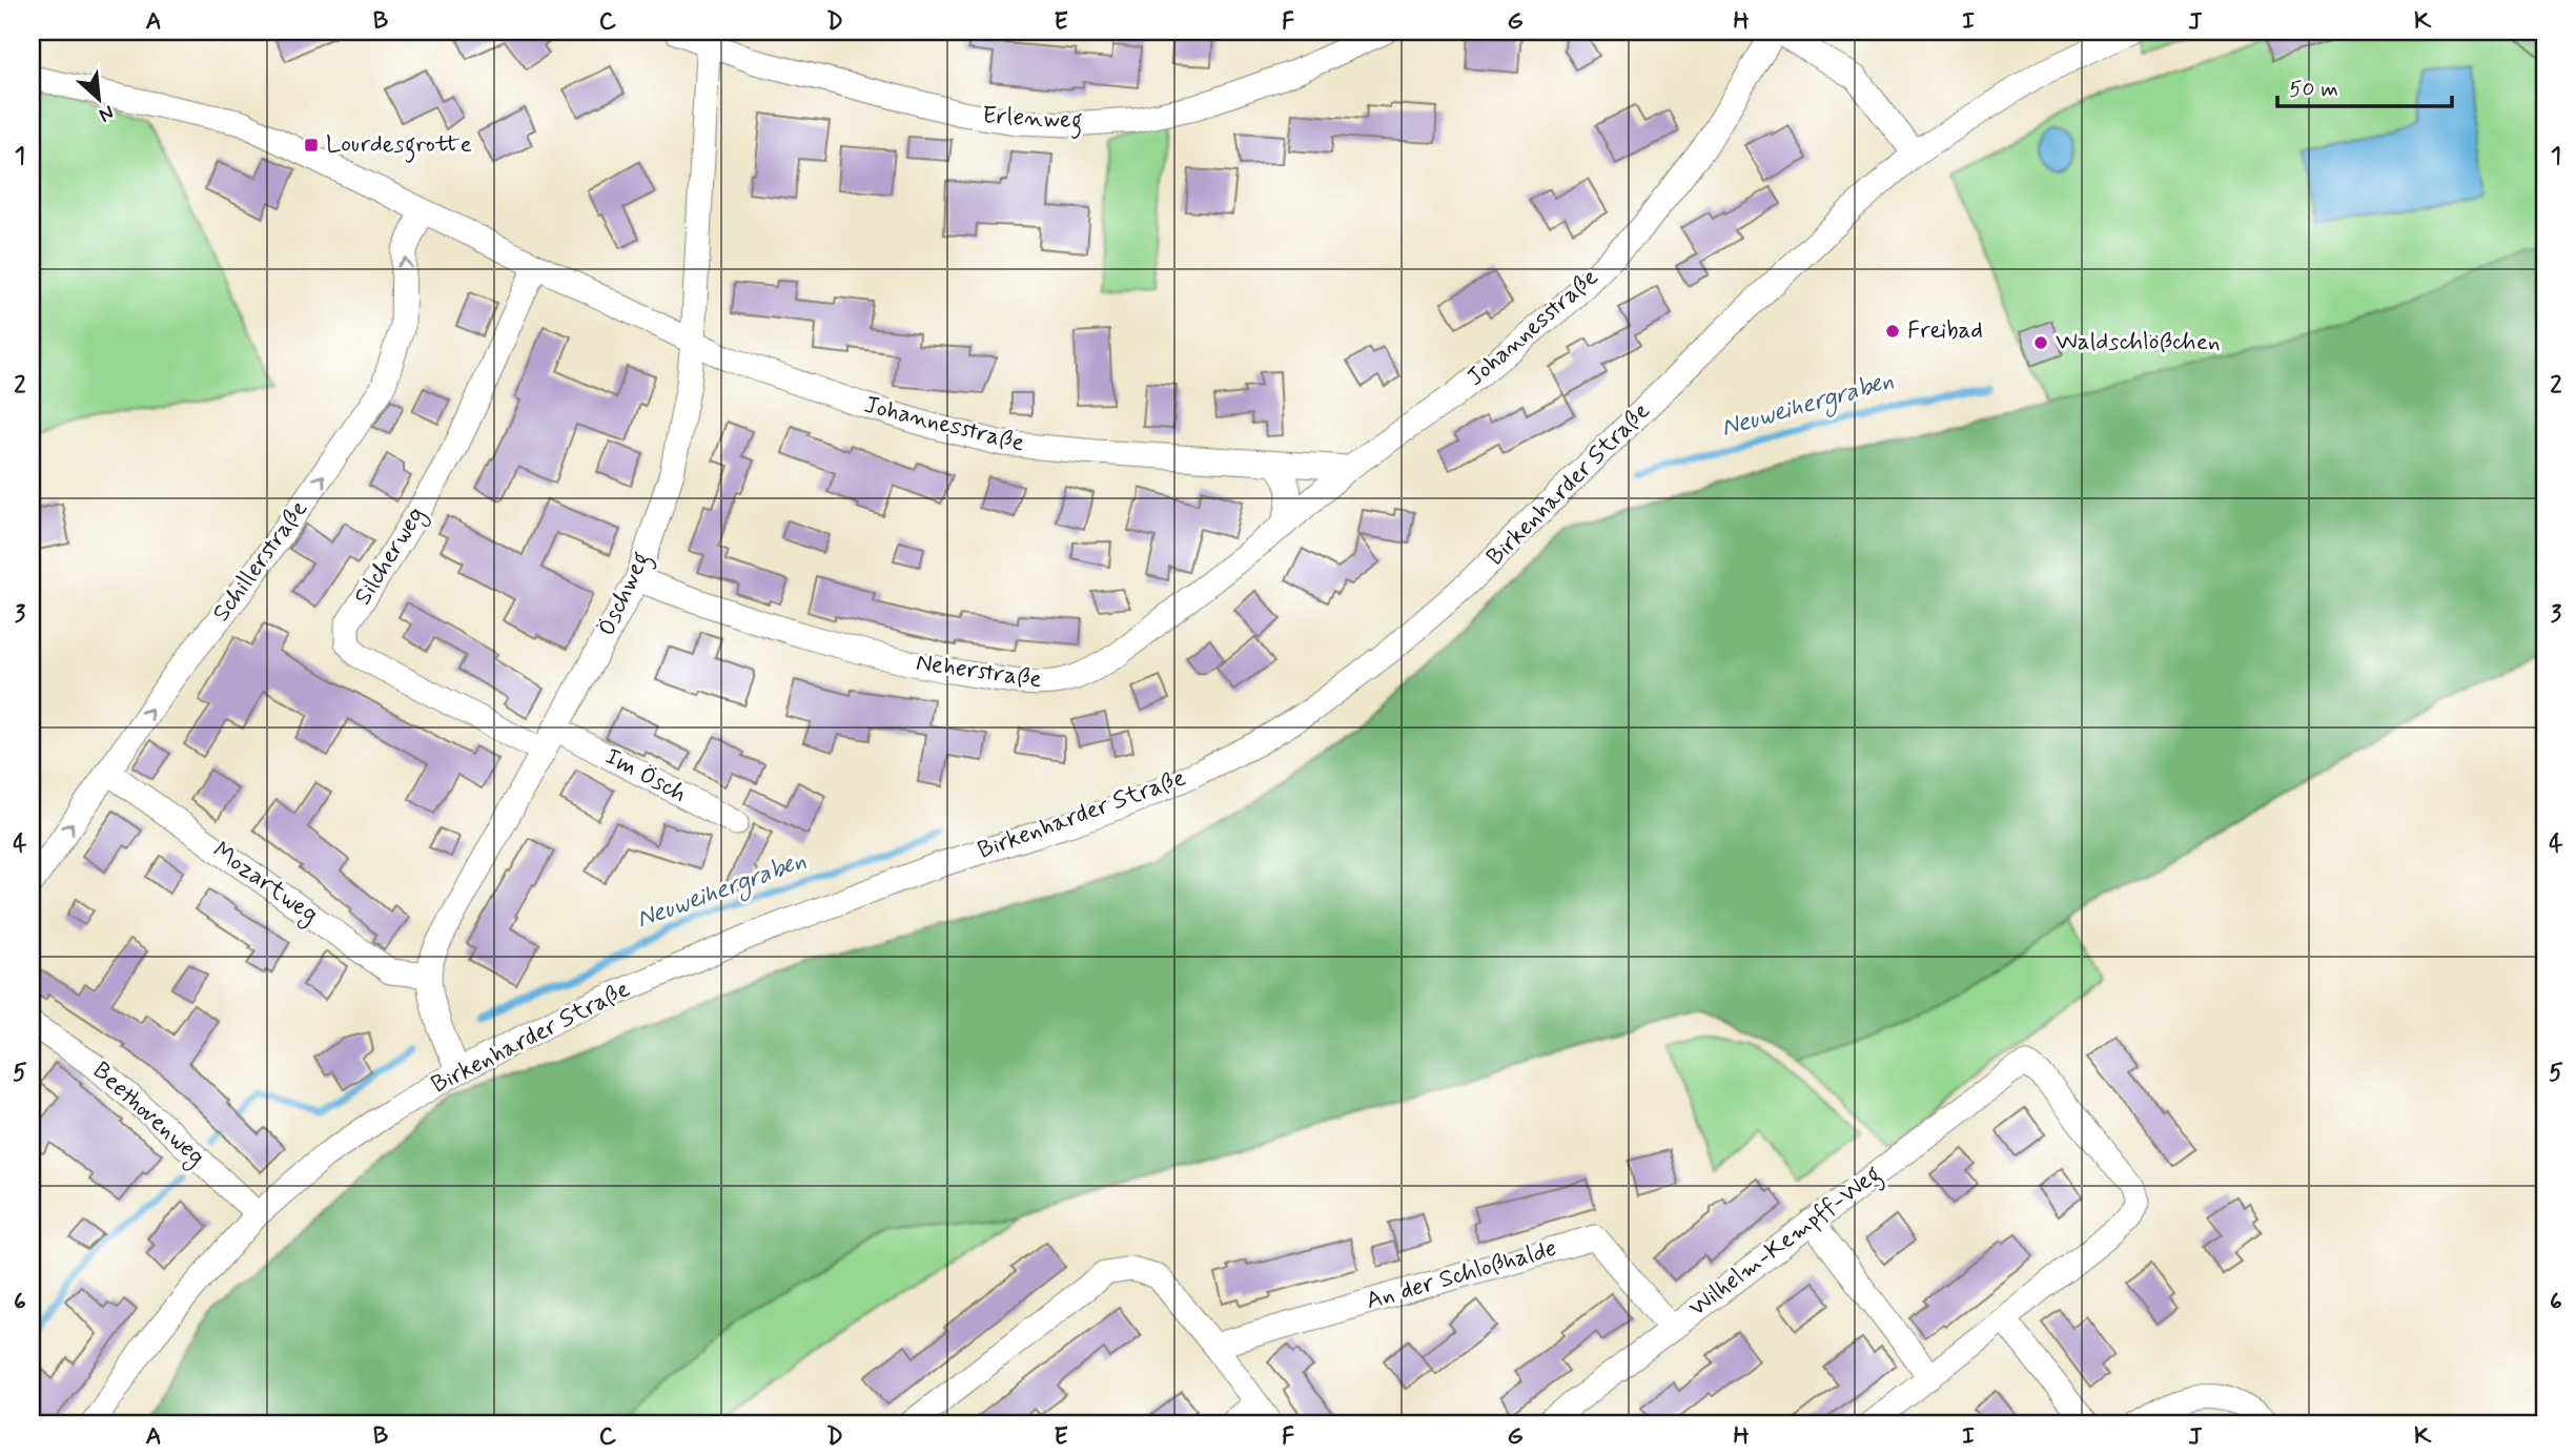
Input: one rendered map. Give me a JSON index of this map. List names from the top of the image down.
{
  "streets": {
    "street": [
      "Erlenweg",
      "Johannesstraße",
      "Birkenharder Straße",
      "Silcherweg",
      "Schillerstraße",
      "Öschweg",
      "Neherstraße",
      "Im Ösch",
      "Mozartweg",
      "Beethovenweg",
      "Wilhelm-Kempff-Weg",
      "An der Schloßhalde"
    ]
  },
  "crossings": [
    ["Erlenweg", "Öschweg"],
    ["Johannesstraße", "Silcherweg"],
    ["Johannesstraße", "Schillerstraße"],
    ["Johannesstraße", "Öschweg"],
    ["Johannesstraße", "Neherstraße"],
    ["Birkenharder Straße", "Öschweg"],
    ["Birkenharder Straße", "Beethovenweg"],
    ["Silcherweg", "Öschweg"],
    ["Schillerstraße", "Mozartweg"],
    ["Öschweg", "Neherstraße"],
    ["Öschweg", "Im Ösch"],
    ["Öschweg", "Mozartweg"],
    ["Wilhelm-Kempff-Weg", "An der Schloßhalde"]
  ],
  "one_way": ["Schillerstraße"],
  "water": ["Neuweihergraben"],
  "places": {
    "transit": ["Lourdesgrotte"],
    "other": ["Freibad", "Waldschlößchen"]
  },
  "scale_bar": "50 m",
  "north": "bottom right",
  "grid": {
    "columns": [
      "A",
      "B",
      "C",
      "D",
      "E",
      "F",
      "G",
      "H",
      "I",
      "J",
      "K"
    ],
    "rows": [
      "1",
      "2",
      "3",
      "4",
      "5",
      "6"
    ]
  }
}
